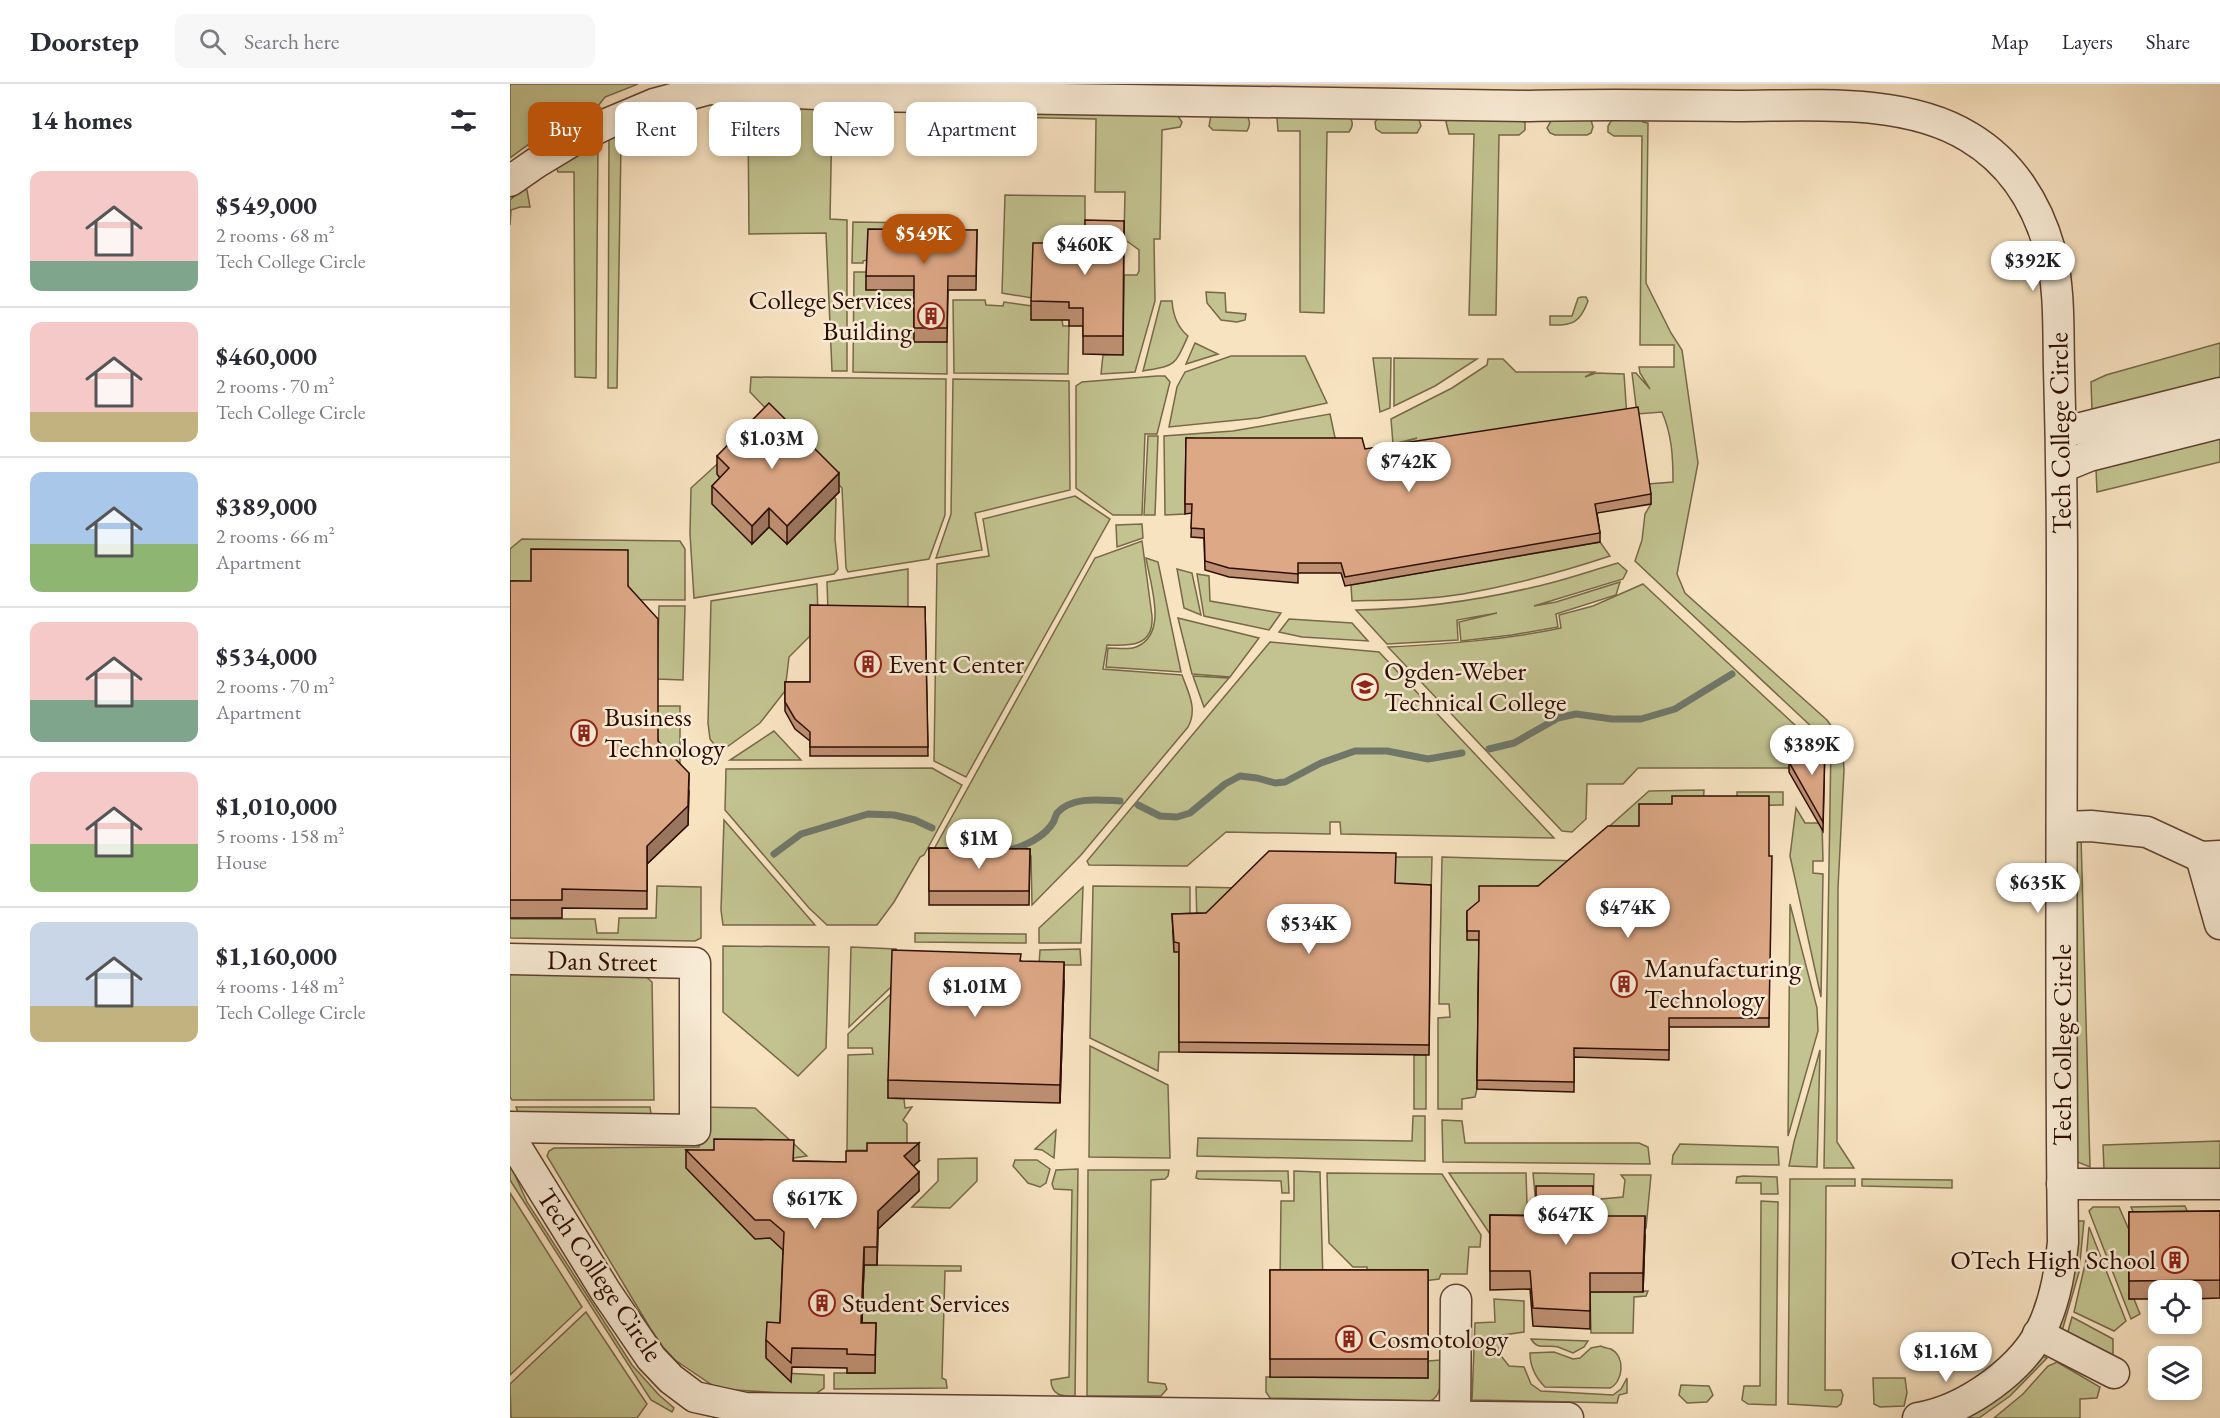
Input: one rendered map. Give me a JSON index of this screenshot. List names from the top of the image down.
{
  "streets": {
    "street": ["Tech College Circle", "Dan Street"]
  },
  "places": {
    "building": [
      "College Services Building",
      "Event Center",
      "Business Technology",
      "Manufacturing Technology",
      "OTech High School",
      "Student Services",
      "Cosmotology"
    ],
    "school or university": ["Ogden-Weber Technical College"]
  },
  "page": {
    "header": "Doorstep",
    "search": "Search here",
    "nav": ["Map", "Layers", "Share"],
    "heading": "14 homes",
    "chip": [
      "Buy",
      "Rent",
      "Filters",
      "New",
      "Apartment"
    ],
    "list": [
      {
        "name": "$549,000",
        "note": "2 rooms · 68 m² · Tech College Circle"
      },
      {
        "name": "$460,000",
        "note": "2 rooms · 70 m² · Tech College Circle"
      },
      {
        "name": "$389,000",
        "note": "2 rooms · 66 m² · Apartment"
      },
      {
        "name": "$534,000",
        "note": "2 rooms · 70 m² · Apartment"
      },
      {
        "name": "$1,010,000",
        "note": "5 rooms · 158 m² · House"
      },
      {
        "name": "$1,160,000",
        "note": "4 rooms · 148 m² · Tech College Circle"
      }
    ],
    "price": [
      "$549K",
      "$460K",
      "$392K",
      "$1.03M",
      "$742K",
      "$389K",
      "$1M",
      "$635K",
      "$474K",
      "$534K",
      "$1.01M",
      "$617K",
      "$647K",
      "$1.16M"
    ]
  }
}
